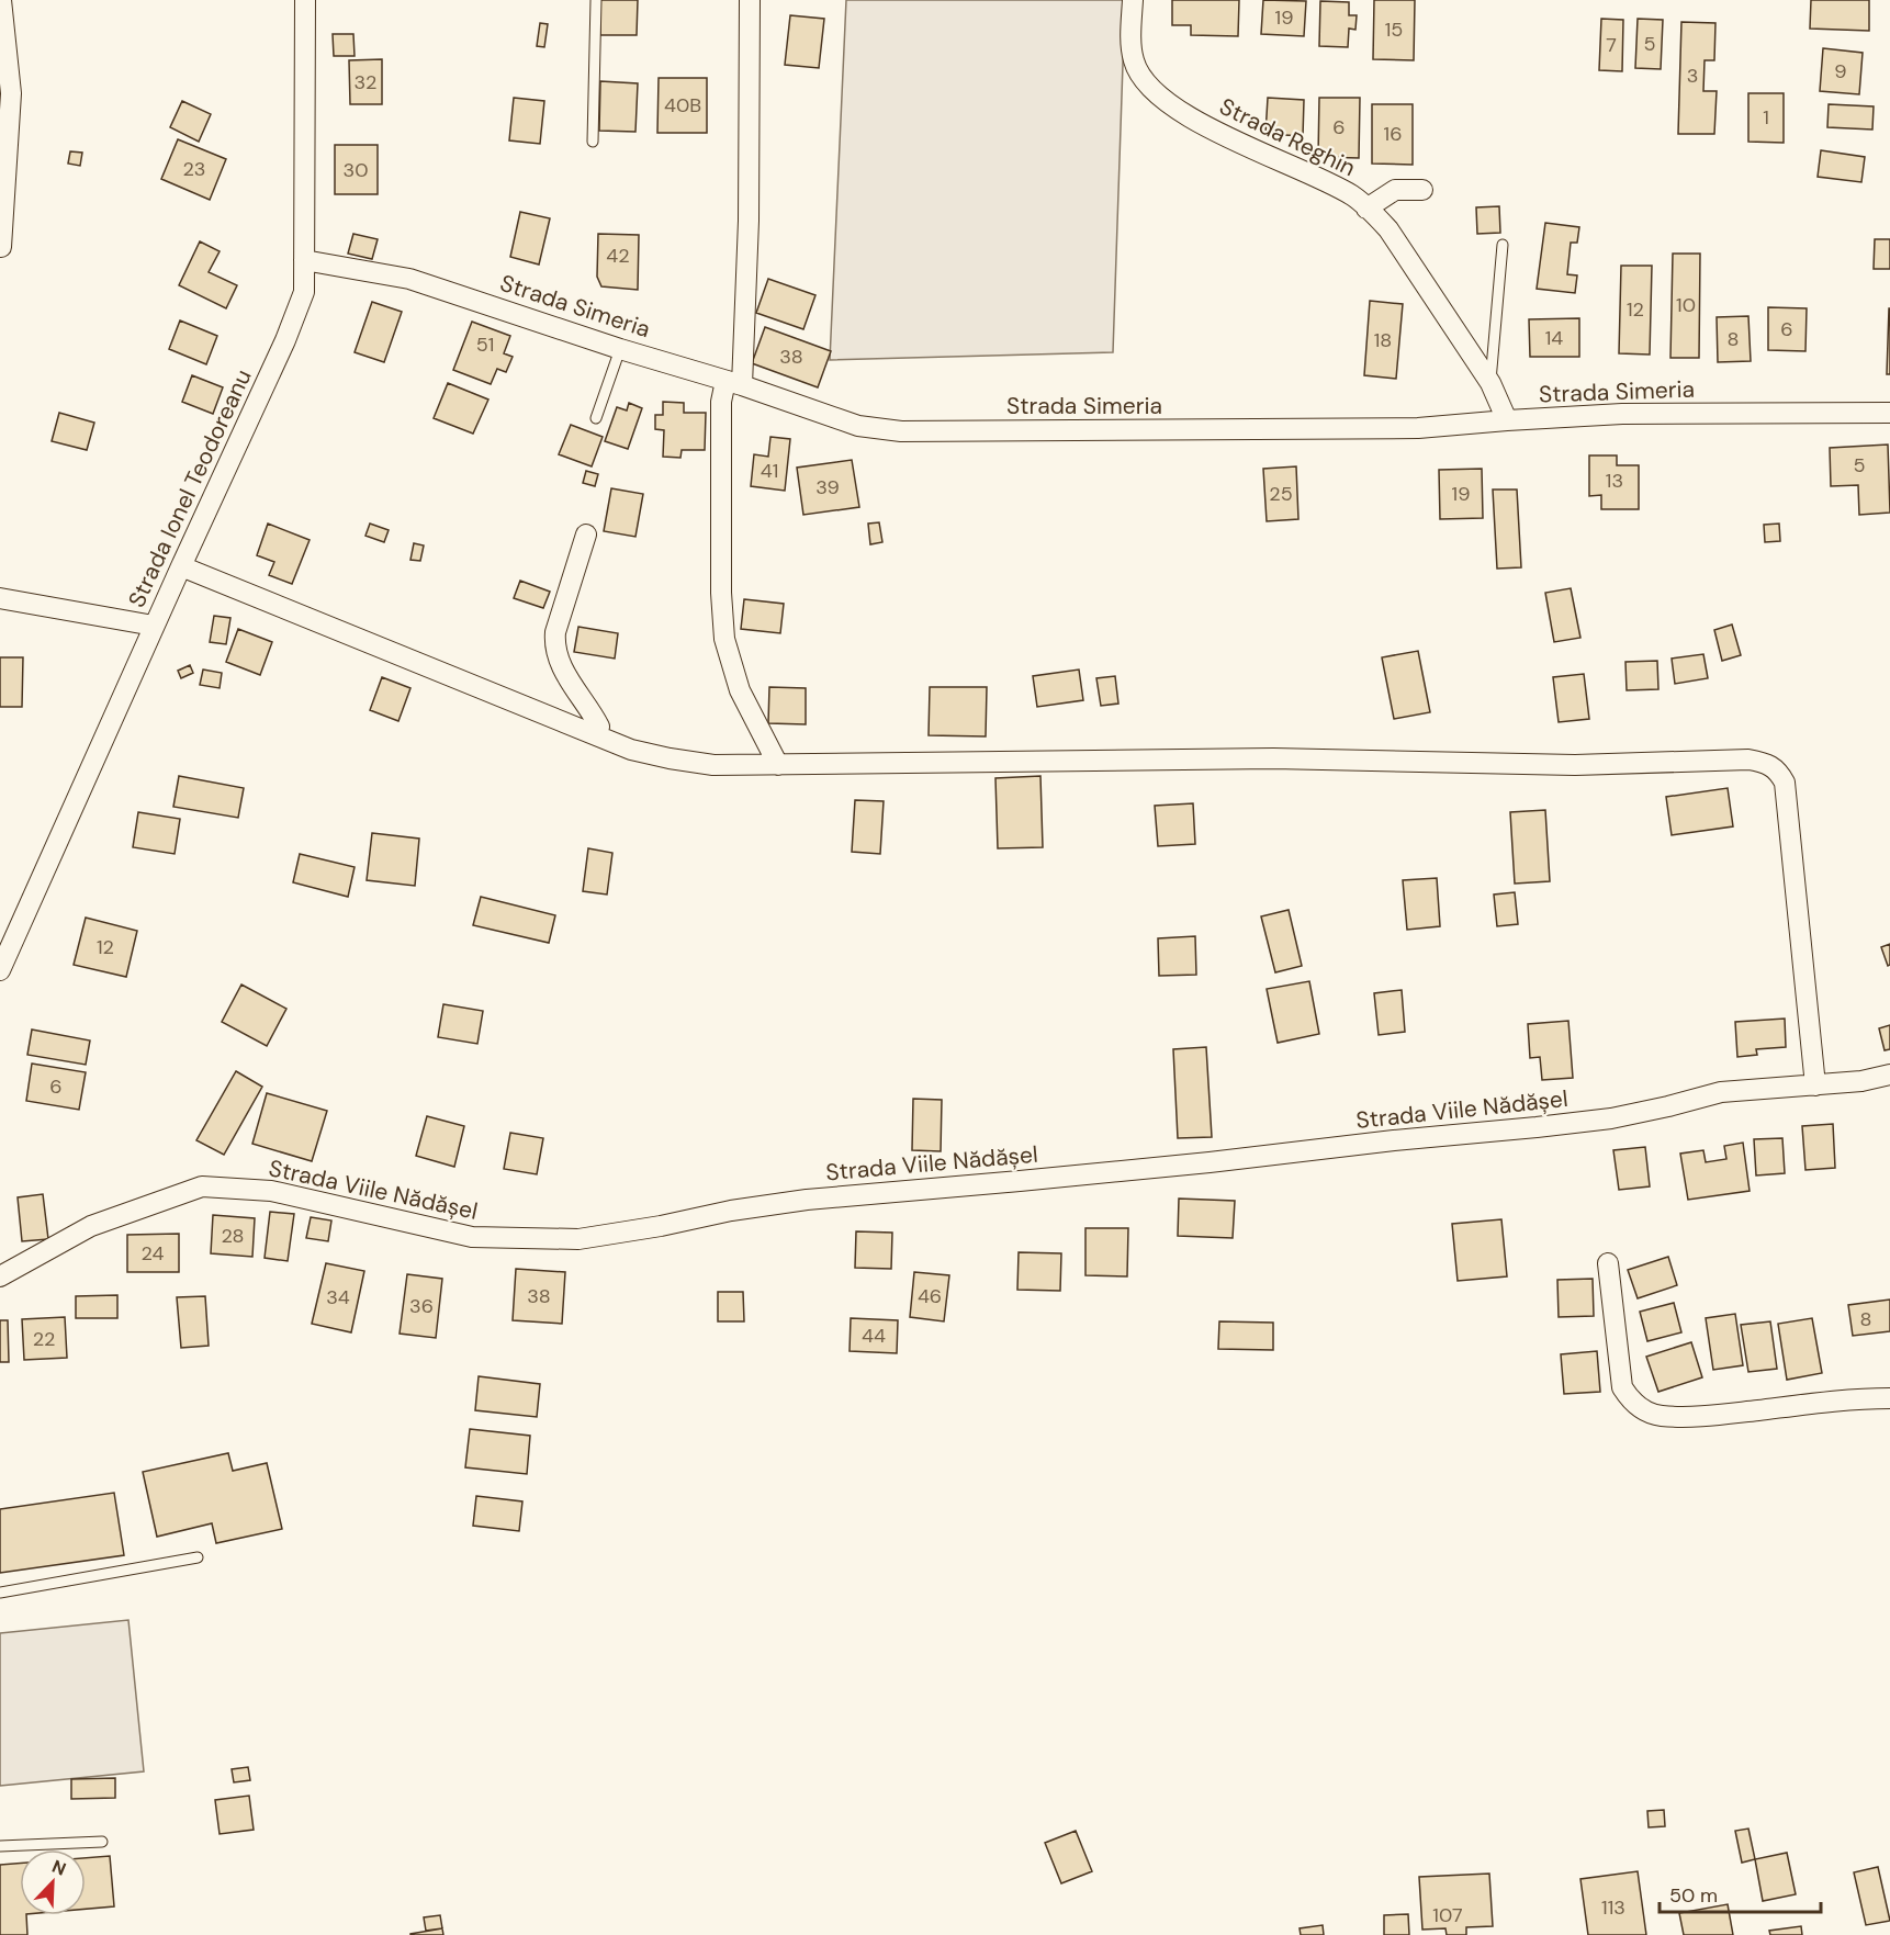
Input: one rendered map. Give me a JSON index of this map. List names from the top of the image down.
{
  "streets": {
    "street": [
      "Strada Reghin",
      "Strada Simeria",
      "Strada Ionel Teodoreanu",
      "Strada Viile Nădășel"
    ]
  },
  "crossings": [
    ["Strada Reghin", "Strada Simeria"],
    ["Strada Simeria", "Strada Ionel Teodoreanu"]
  ],
  "house_numbers": [
    "19",
    "15",
    "5",
    "7",
    "9",
    "3",
    "32",
    "40B",
    "1",
    "6",
    "16",
    "23",
    "30",
    "42",
    "10",
    "12",
    "6",
    "14",
    "8",
    "18",
    "51",
    "38",
    "5",
    "41",
    "13",
    "39",
    "25",
    "19",
    "12",
    "6",
    "28",
    "24",
    "38",
    "46",
    "34",
    "36",
    "8",
    "44",
    "22",
    "113",
    "107"
  ],
  "scale_bar": "50 m",
  "north": "top right"
}
